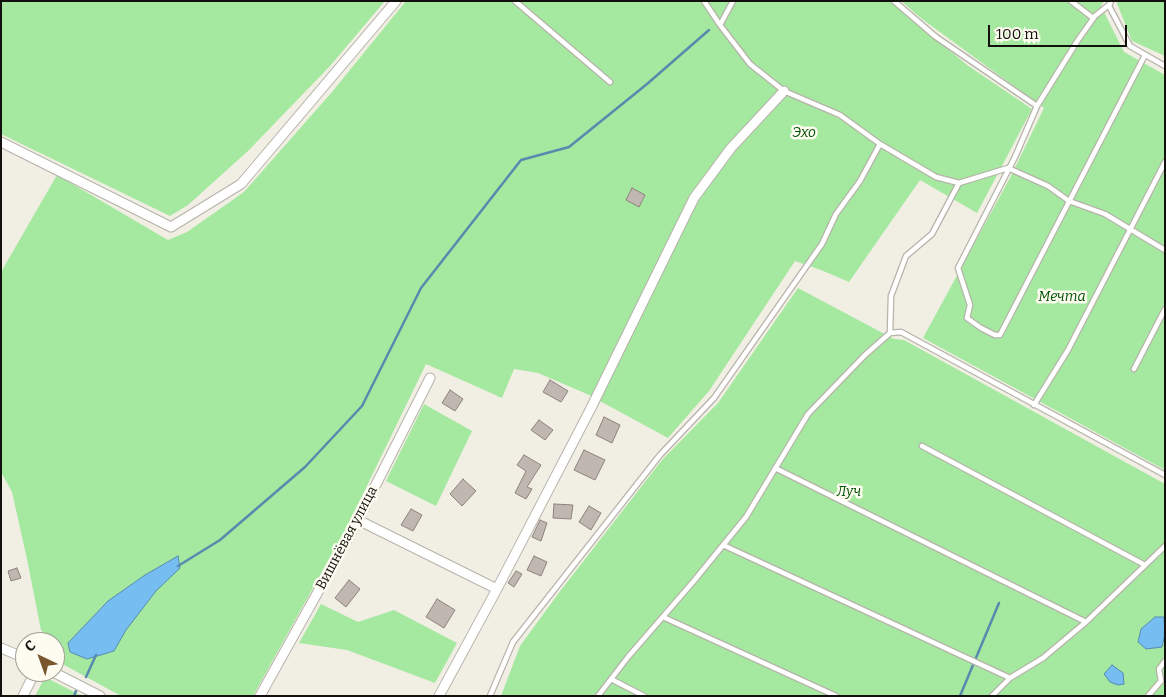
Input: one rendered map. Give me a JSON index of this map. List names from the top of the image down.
{
  "streets": {
    "street": ["Вишнёвая улица"]
  },
  "parks": ["Эхо", "Мечта", "Луч"],
  "scale_bar": "100 m",
  "north": "top left"
}
